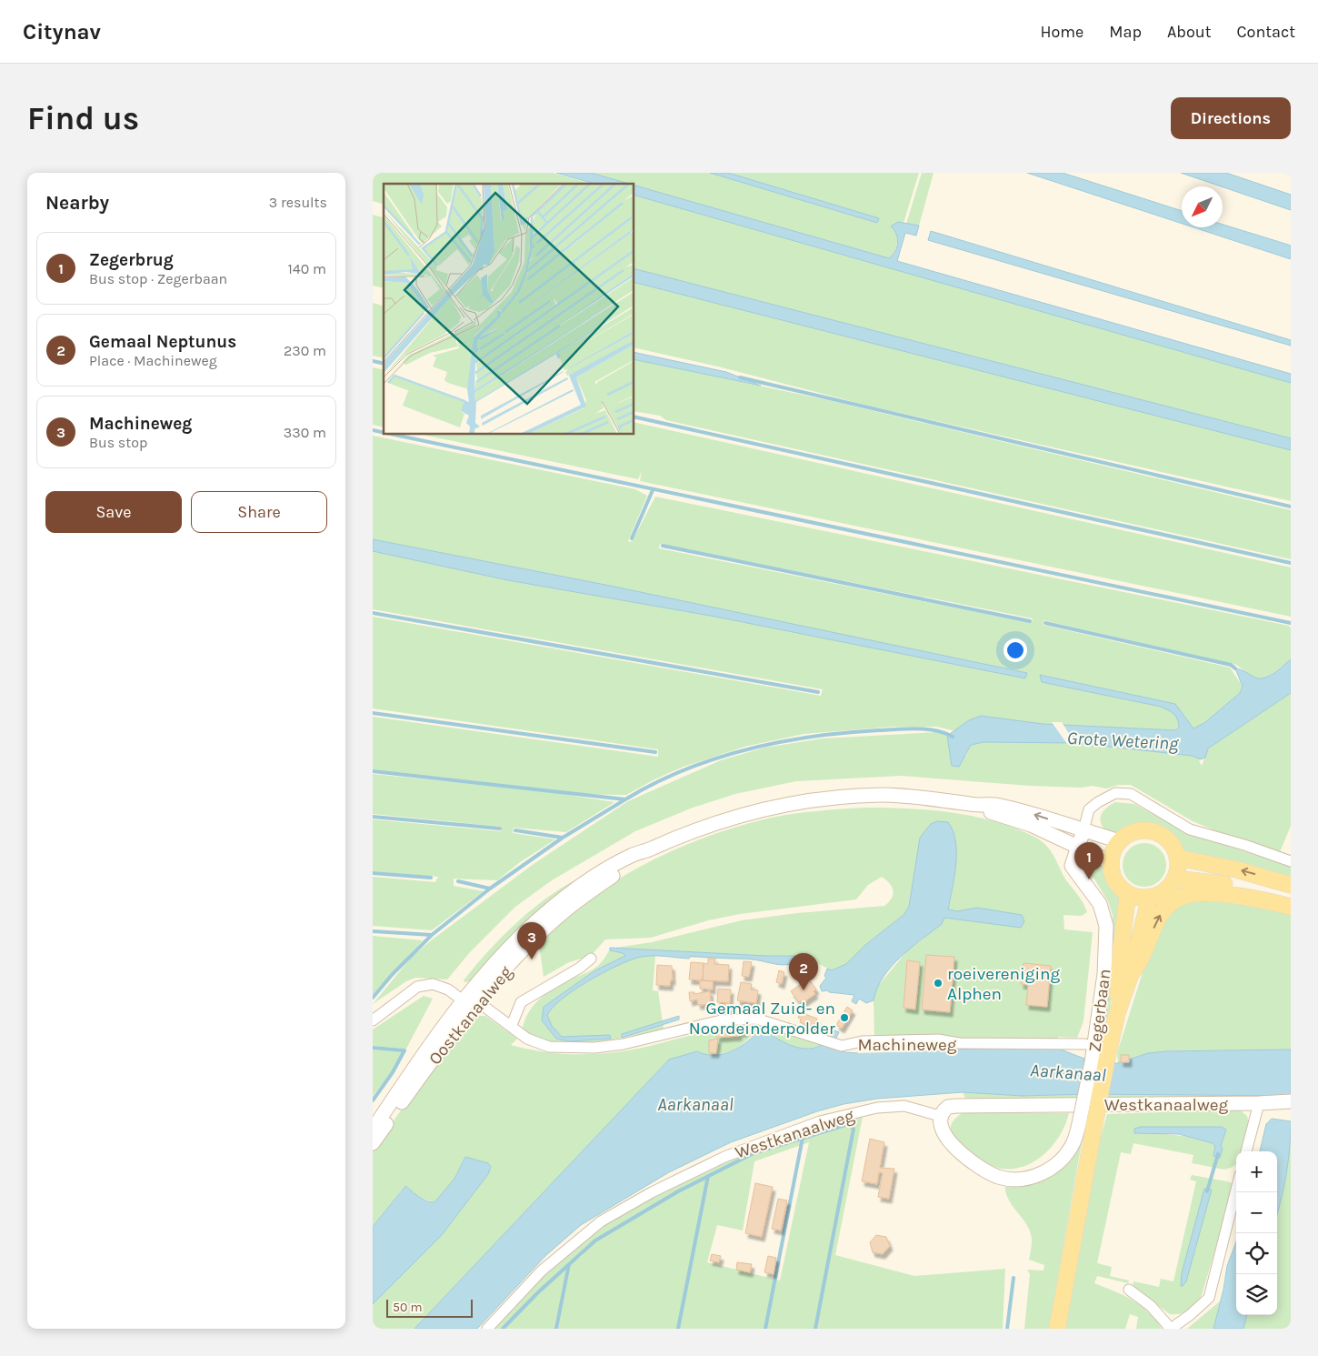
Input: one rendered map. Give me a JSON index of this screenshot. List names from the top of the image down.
{
  "streets": {
    "main road": ["Zegerbaan", "Oostkanaalweg", "Westkanaalweg"],
    "street": ["Machineweg"]
  },
  "crossings": [
    ["Zegerbaan", "Oostkanaalweg"],
    ["Zegerbaan", "Westkanaalweg"],
    ["Oostkanaalweg", "Machineweg"]
  ],
  "water": ["Grote Wetering", "Aarkanaal"],
  "places": ["roeivereniging Alphen", "Gemaal Zuid- en Noordeinderpolder"],
  "scale_bar": "50 m",
  "north": "bottom left",
  "page": {
    "header": "Citynav",
    "nav": [
      "Home",
      "Map",
      "About",
      "Contact"
    ],
    "buttons": [
      "Directions",
      ["Save", "Share"]
    ],
    "title": "Find us",
    "heading": ["Nearby", "3 results"],
    "list": [
      {
        "mark": "1",
        "name": "Zegerbrug",
        "note": "Bus stop · Zegerbaan",
        "value": "140 m"
      },
      {
        "mark": "2",
        "name": "Gemaal Neptunus",
        "note": "Place · Machineweg",
        "value": "230 m"
      },
      {
        "mark": "3",
        "name": "Machineweg",
        "note": "Bus stop",
        "value": "330 m"
      }
    ],
    "pins": ["1", "3", "2"],
    "map_buttons": ["+", "−"],
    "scale": "50 m"
  }
}
